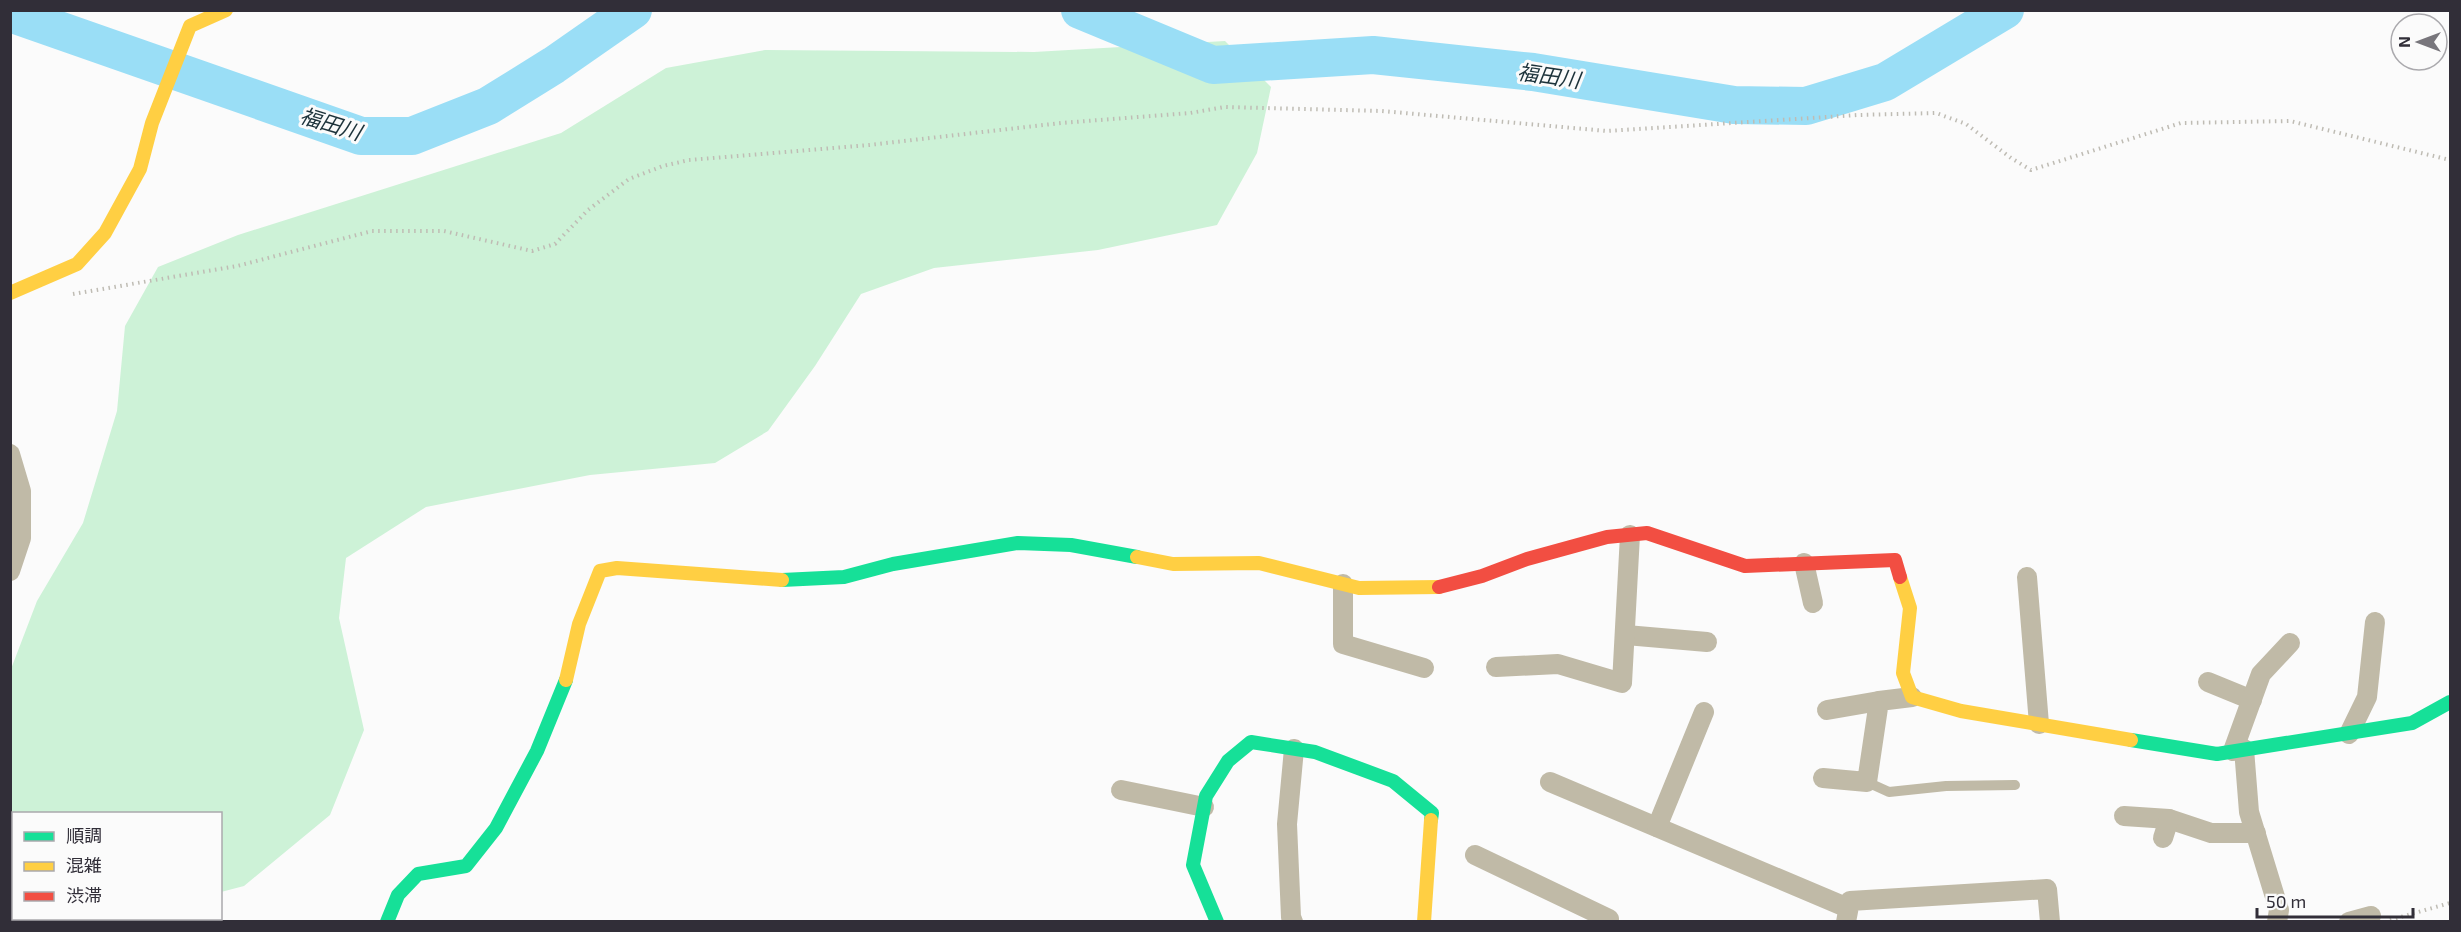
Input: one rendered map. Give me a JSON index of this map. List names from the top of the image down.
{
  "water": ["福田川"],
  "legend": ["順調", "混雑", "渋滞"],
  "scale_bar": "50 m",
  "north": "left"
}
